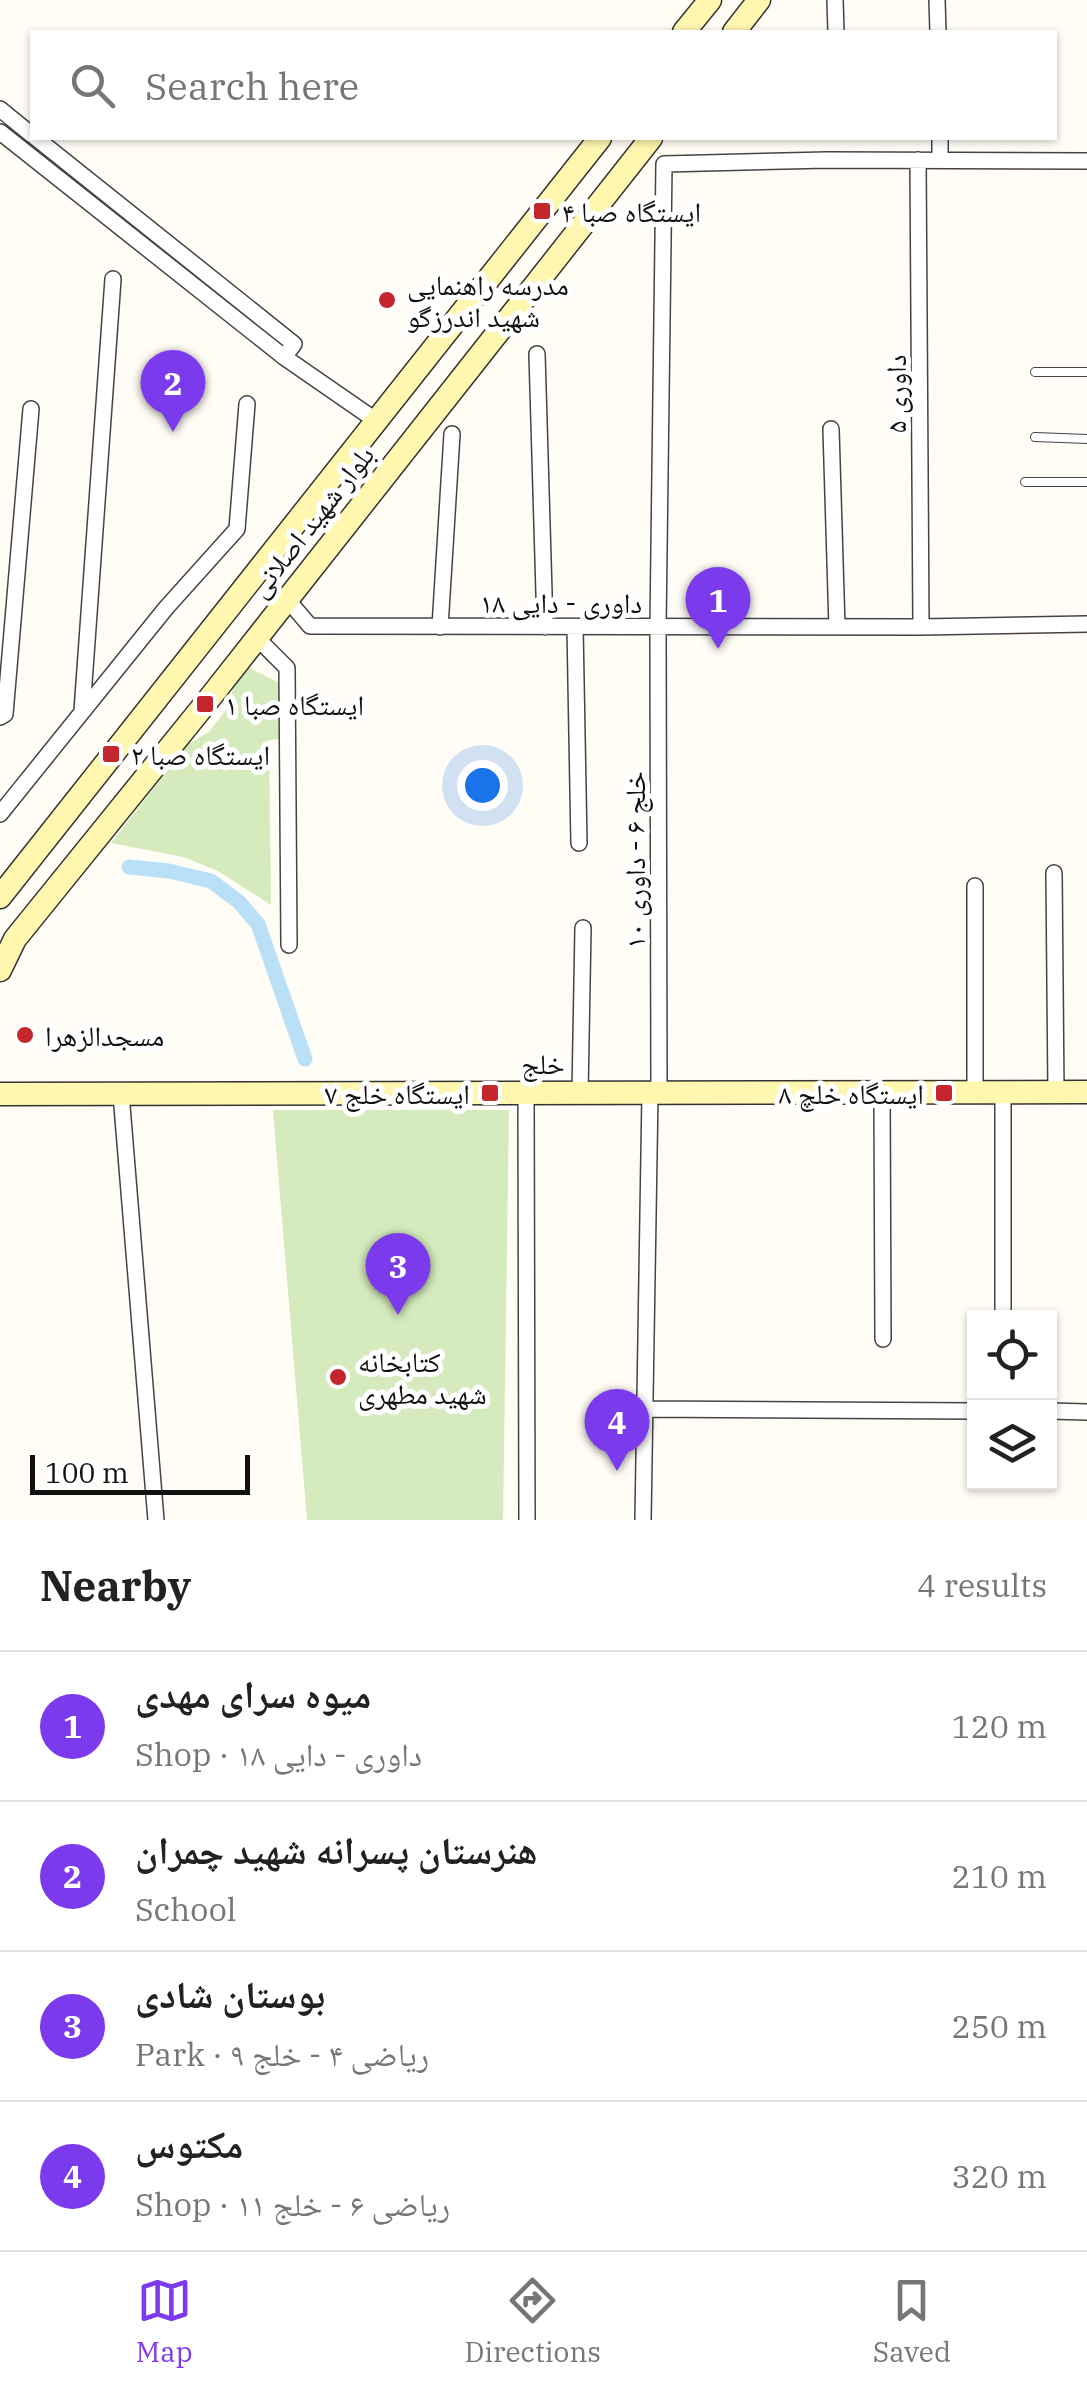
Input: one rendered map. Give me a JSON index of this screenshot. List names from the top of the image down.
{
  "streets": {
    "main road": ["بلوار شهید اصلانی", "خلج"],
    "street": ["داوری ۵", "داوری - دایی ۱۸", "خلج ۶ - داوری ۱۰"]
  },
  "crossings": [
    ["داوری ۵", "داوری - دایی ۱۸"],
    ["داوری ۵", "خلج ۶ - داوری ۱۰"],
    ["بلوار شهید اصلانی", "داوری - دایی ۱۸"],
    ["داوری - دایی ۱۸", "خلج ۶ - داوری ۱۰"],
    ["خلج ۶ - داوری ۱۰", "خلج"]
  ],
  "places": {
    "transit": [
      "ایستگاه صبا ۴",
      "ایستگاه صبا ۱",
      "ایستگاه صبا ۲",
      "ایستگاه خلج ۷",
      "ایستگاه خلچ ۸"
    ],
    "other": ["مدرسه راهنمایی شهید اندرزگو", "مسجدالزهرا", "کتابخانه شهید مطهری"]
  },
  "scale_bar": "100 m",
  "page": {
    "search": "Search here",
    "pins": [
      "2",
      "1",
      "3",
      "4"
    ],
    "scale": "100 m",
    "heading": ["Nearby", "4 results"],
    "list": [
      {
        "mark": "1",
        "name": "میوه سرای مهدی",
        "note": "Shop · داوری - دایی ۱۸",
        "value": "120 m"
      },
      {
        "mark": "2",
        "name": "هنرستان پسرانه شهید چمران",
        "note": "School",
        "value": "210 m"
      },
      {
        "mark": "3",
        "name": "بوستان شادی",
        "note": "Park · ریاضی ۴ - خلج ۹",
        "value": "250 m"
      },
      {
        "mark": "4",
        "name": "مکتوس",
        "note": "Shop · ریاضی ۶ - خلج ۱۱",
        "value": "320 m"
      }
    ],
    "nav": ["Map", "Directions", "Saved"]
  }
}
